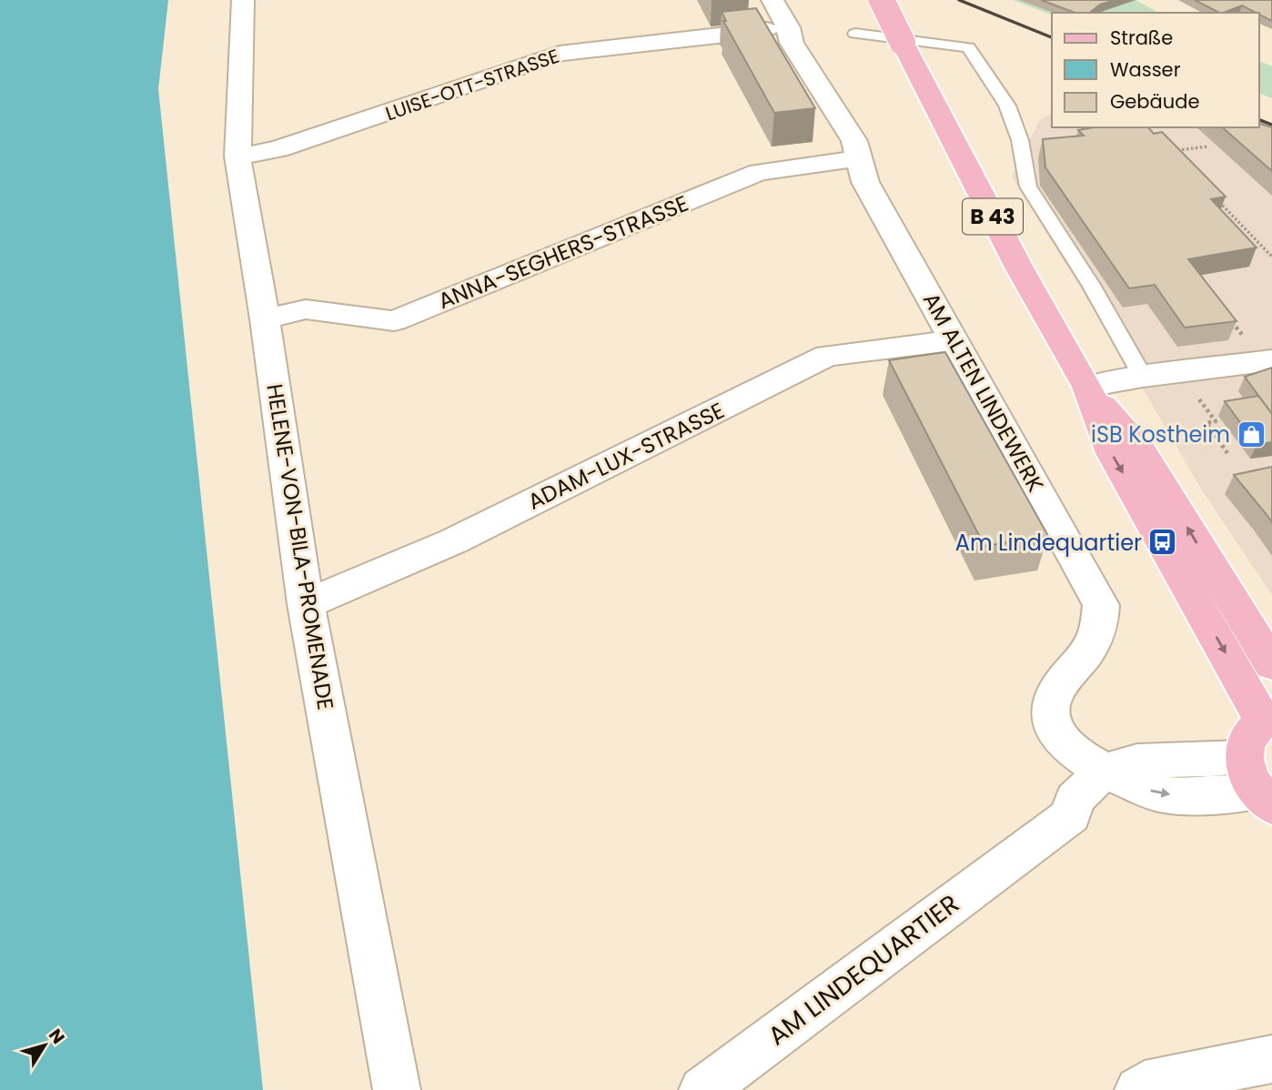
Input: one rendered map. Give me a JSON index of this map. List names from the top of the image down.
{
  "streets": {
    "main road": ["B 43"],
    "street": [
      "LUISE-OTT-STRASSE",
      "ANNA-SEGHERS-STRASSE",
      "AM ALTEN LINDEWERK",
      "ADAM-LUX-STRASSE",
      "HELENE-VON-BILA-PROMENADE",
      "AM LINDEQUARTIER"
    ]
  },
  "crossings": [
    ["LUISE-OTT-STRASSE", "AM ALTEN LINDEWERK"],
    ["LUISE-OTT-STRASSE", "HELENE-VON-BILA-PROMENADE"],
    ["ANNA-SEGHERS-STRASSE", "AM ALTEN LINDEWERK"],
    ["ANNA-SEGHERS-STRASSE", "HELENE-VON-BILA-PROMENADE"],
    ["AM ALTEN LINDEWERK", "ADAM-LUX-STRASSE"],
    ["AM ALTEN LINDEWERK", "AM LINDEQUARTIER"],
    ["ADAM-LUX-STRASSE", "HELENE-VON-BILA-PROMENADE"]
  ],
  "places": {
    "shop": ["iSB Kostheim"],
    "bus stop": ["Am Lindequartier"]
  },
  "legend": ["Straße", "Wasser", "Gebäude"],
  "north": "top right"
}
